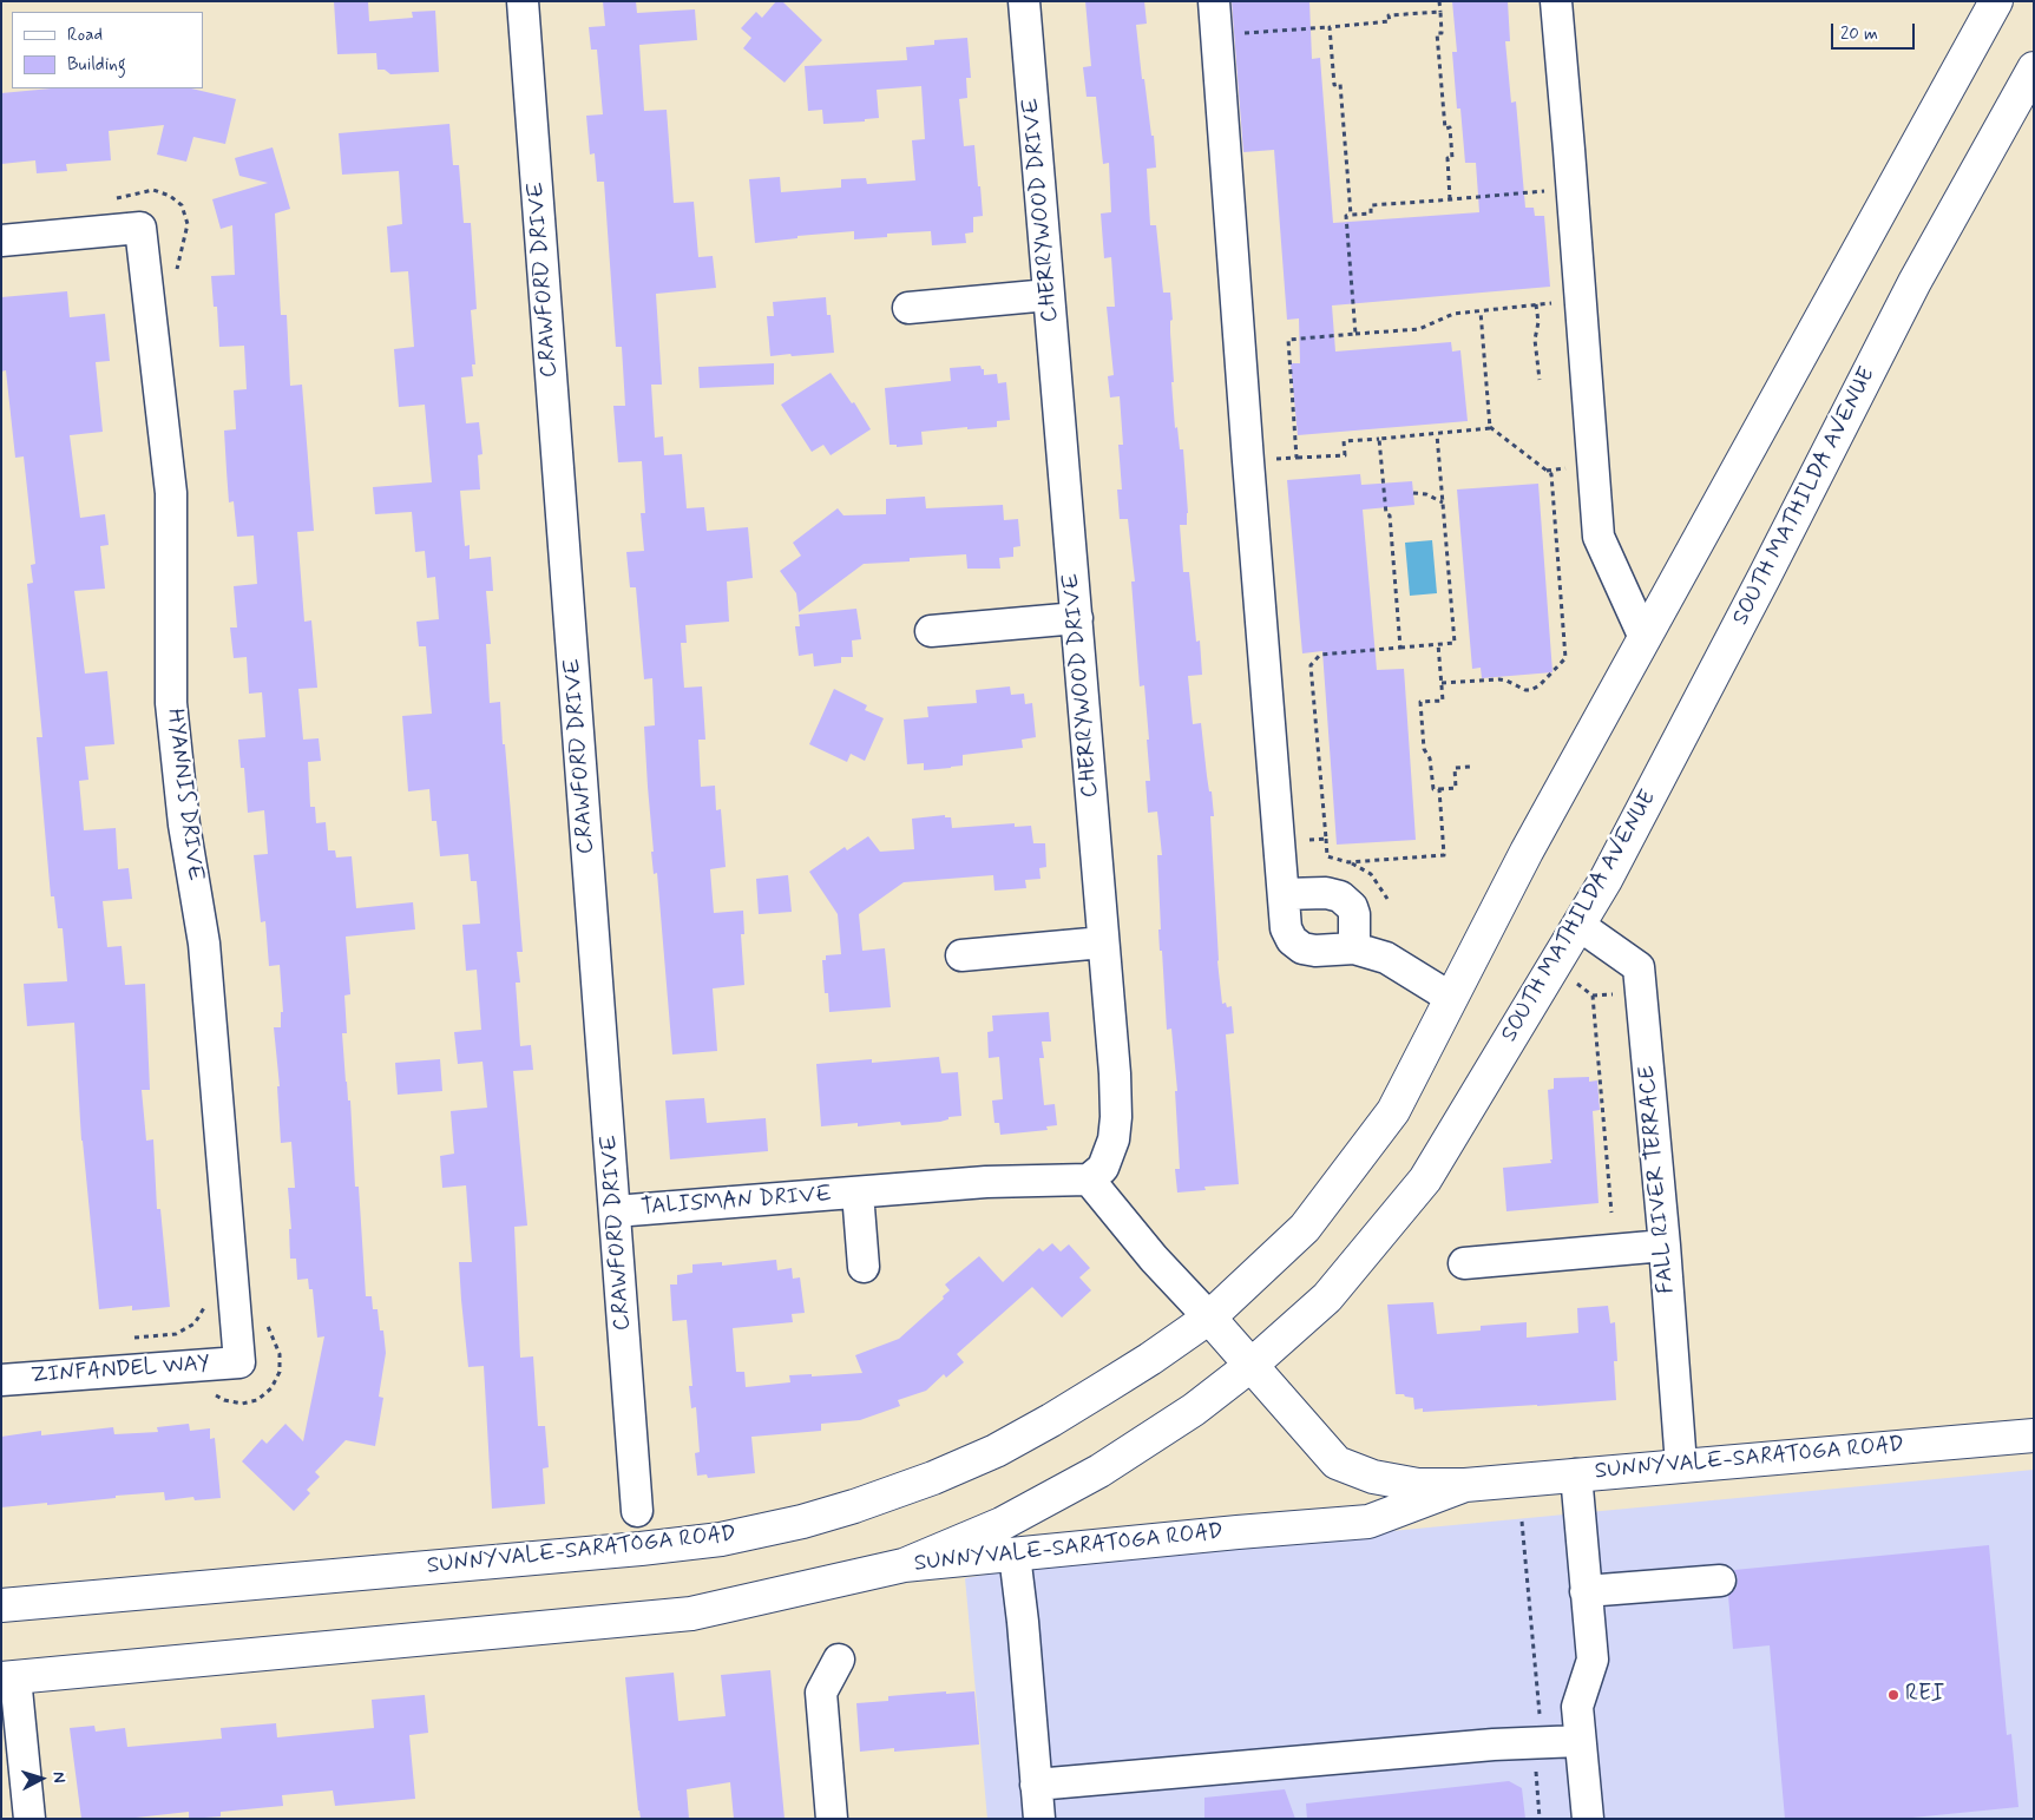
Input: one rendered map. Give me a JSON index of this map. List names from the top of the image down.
{
  "streets": {
    "main road": ["SOUTH MATHILDA AVENUE", "SUNNYVALE-SARATOGA ROAD"],
    "street": [
      "CHERRYWOOD DRIVE",
      "CRAWFORD DRIVE",
      "HYANNIS DRIVE",
      "FALL RIVER TERRACE",
      "TALISMAN DRIVE",
      "ZINFANDEL WAY"
    ]
  },
  "crossings": [
    ["CHERRYWOOD DRIVE", "TALISMAN DRIVE"],
    ["CRAWFORD DRIVE", "TALISMAN DRIVE"],
    ["SOUTH MATHILDA AVENUE", "FALL RIVER TERRACE"],
    ["SOUTH MATHILDA AVENUE", "SUNNYVALE-SARATOGA ROAD"],
    ["HYANNIS DRIVE", "ZINFANDEL WAY"],
    ["FALL RIVER TERRACE", "SUNNYVALE-SARATOGA ROAD"]
  ],
  "places": ["REI"],
  "legend": ["Road", "Building"],
  "scale_bar": "20 m",
  "north": "right"
}
